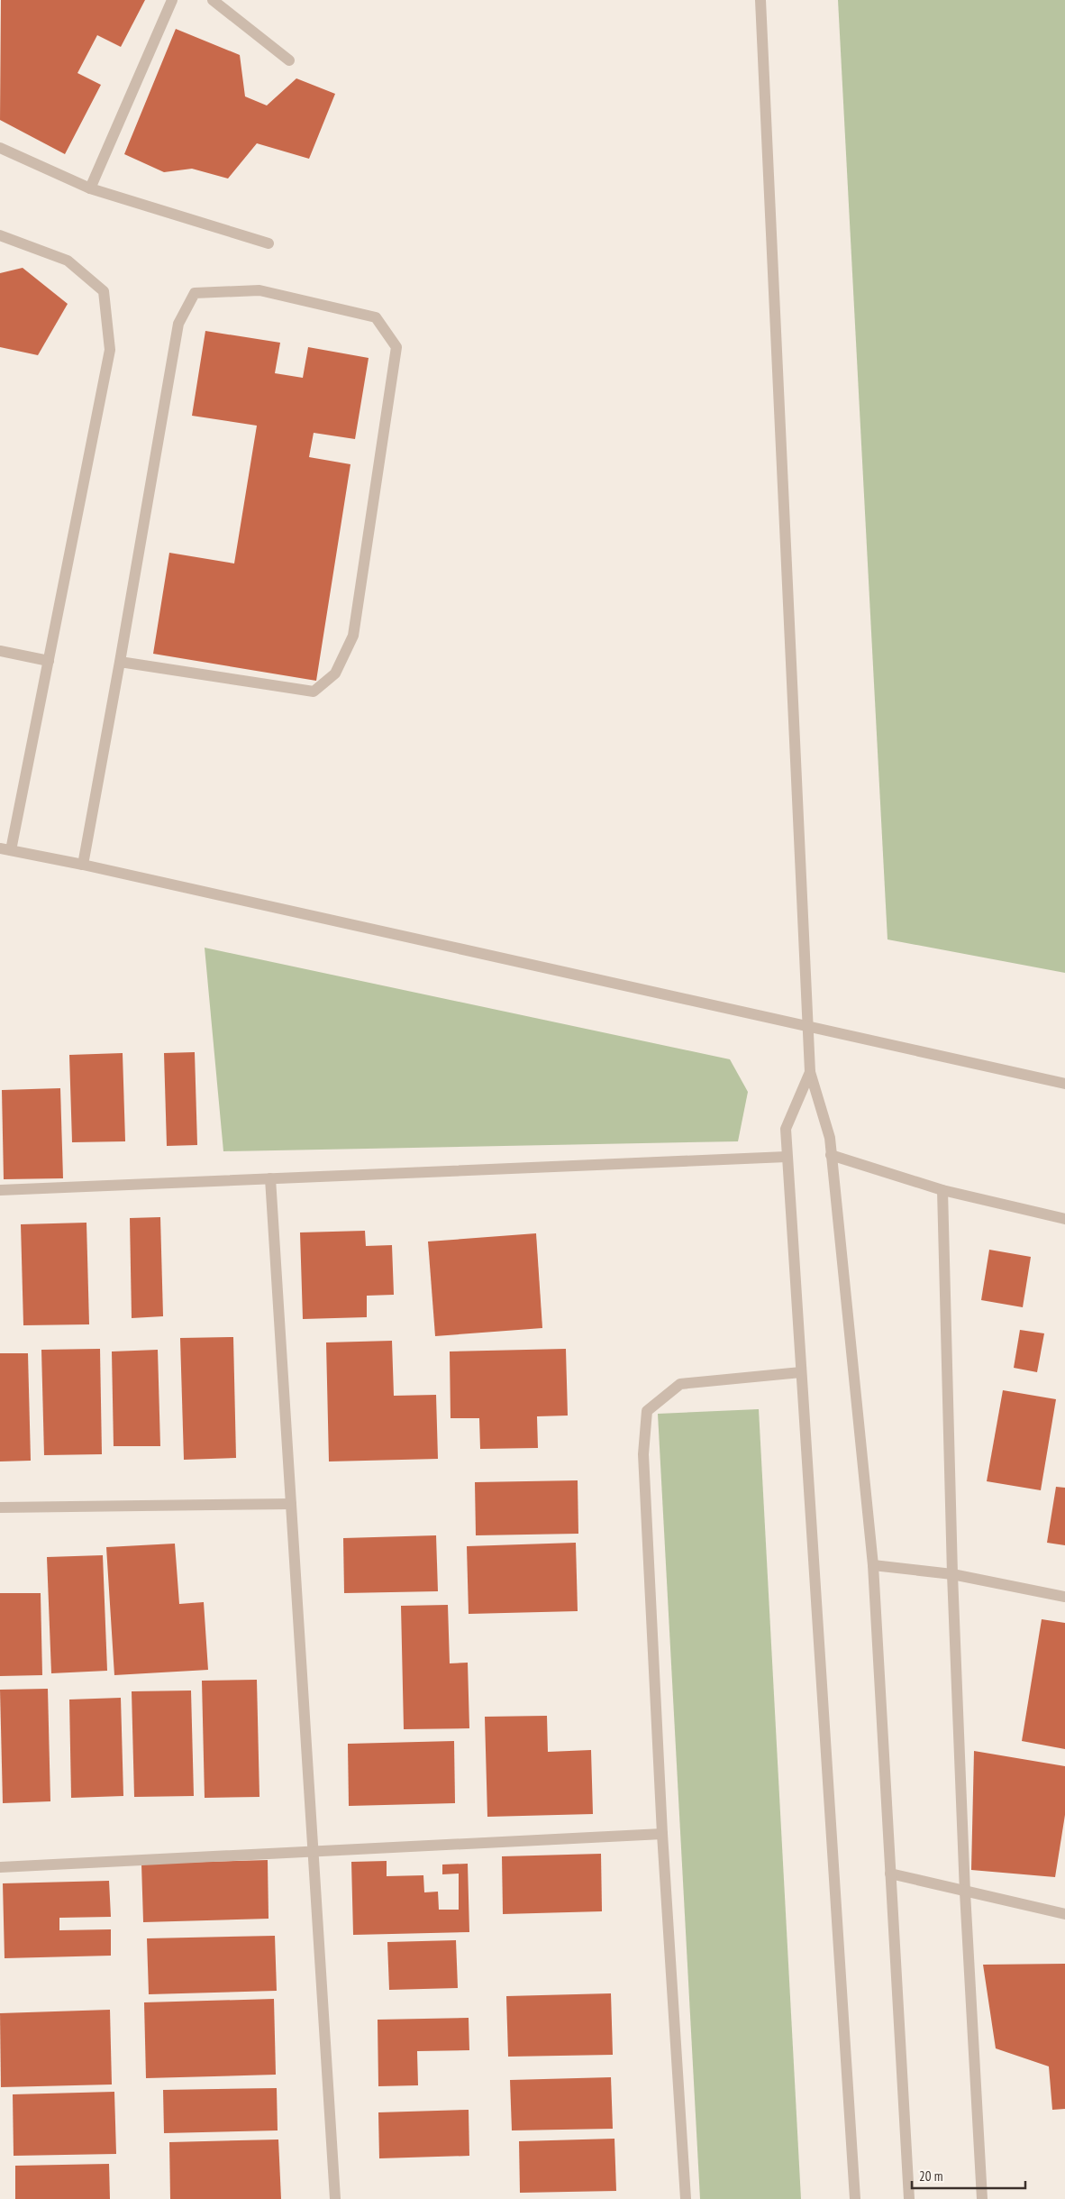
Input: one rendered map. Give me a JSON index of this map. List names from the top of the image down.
{
  "scale_bar": "20 m"
}
